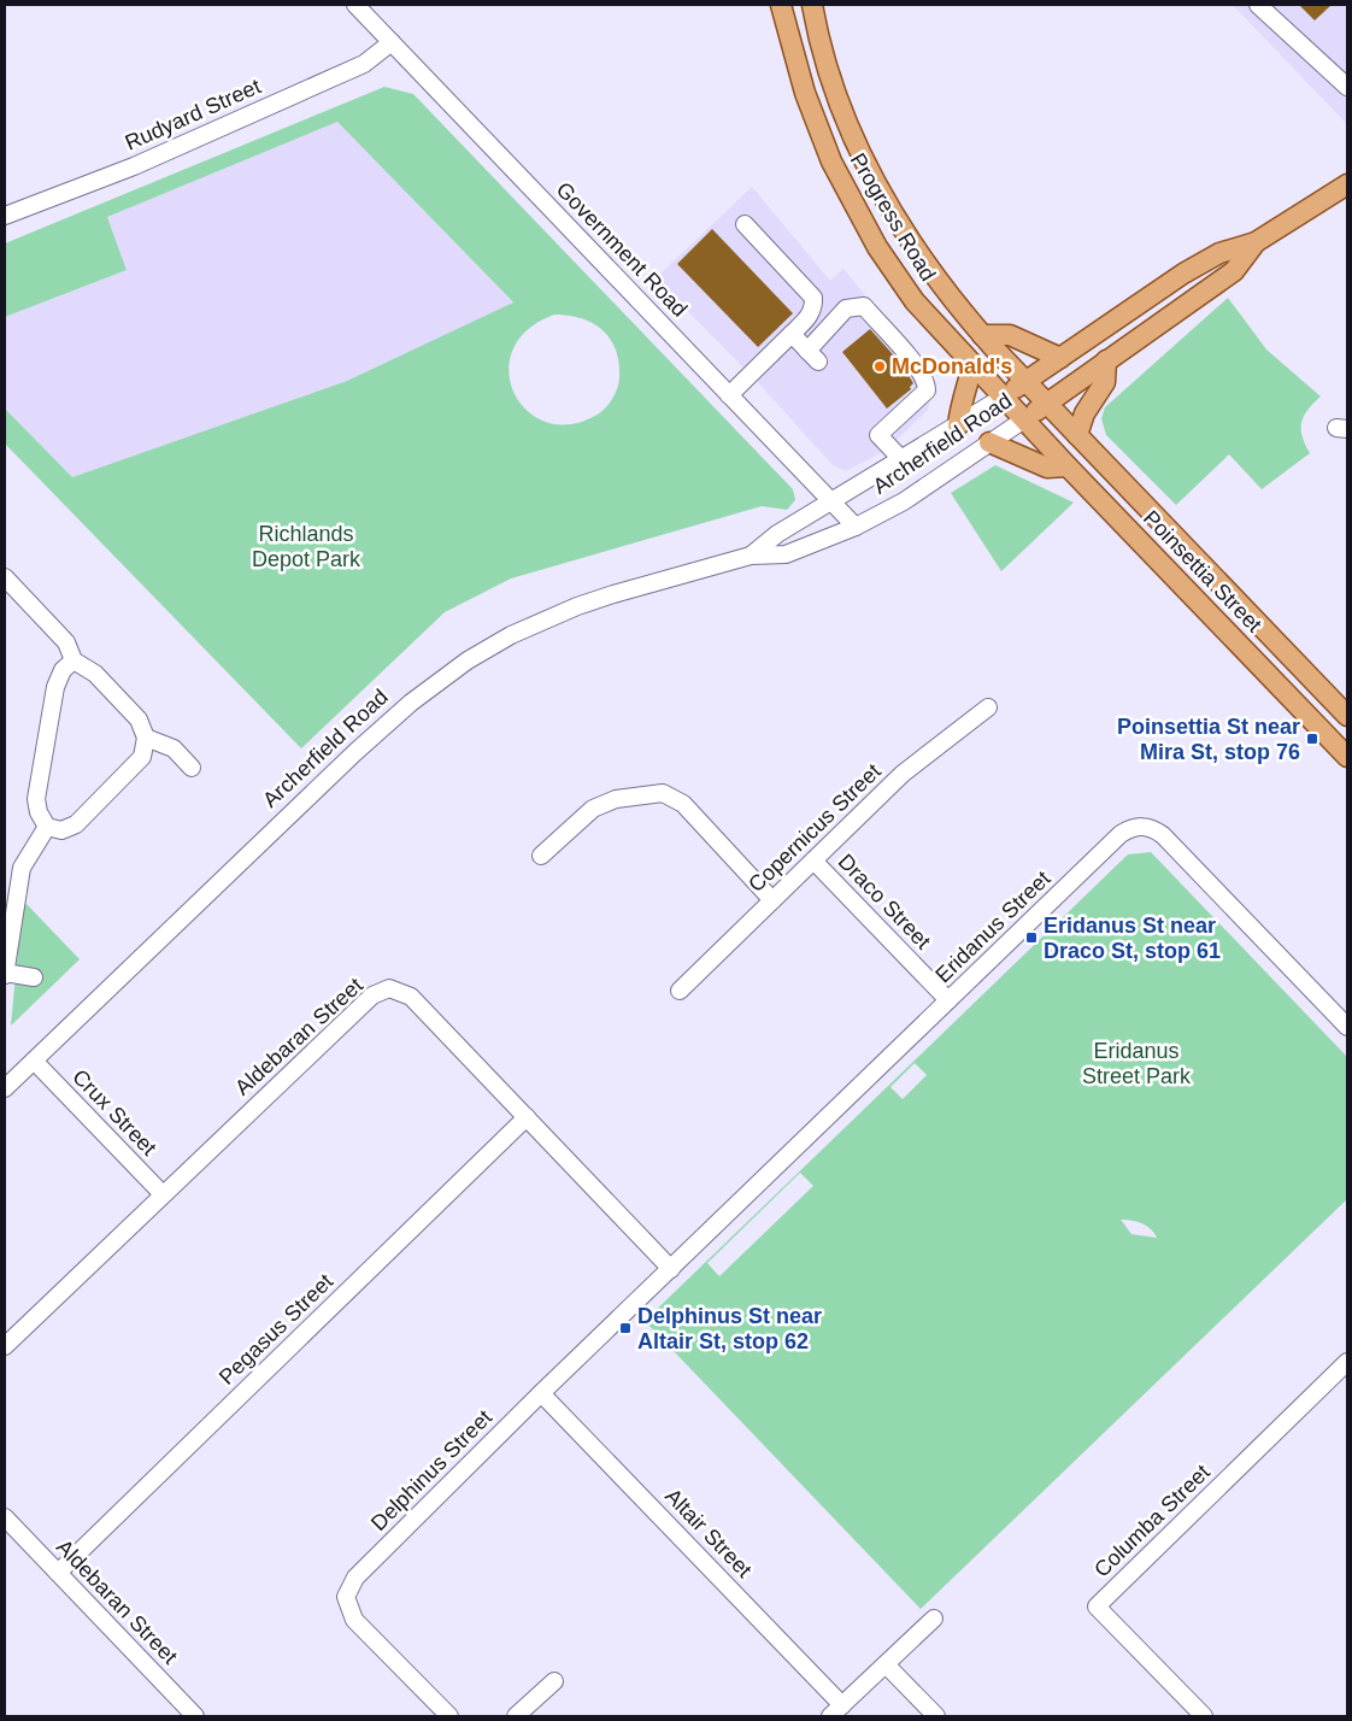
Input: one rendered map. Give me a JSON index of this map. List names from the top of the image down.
{
  "streets": {
    "main road": ["Progress Road", "Archerfield Road", "Poinsettia Street"],
    "street": [
      "Rudyard Street",
      "Government Road",
      "Copernicus Street",
      "Draco Street",
      "Eridanus Street",
      "Aldebaran Street",
      "Crux Street",
      "Pegasus Street",
      "Delphinus Street",
      "Columba Street",
      "Altair Street"
    ]
  },
  "crossings": [
    ["Rudyard Street", "Government Road"],
    ["Progress Road", "Archerfield Road"],
    ["Progress Road", "Poinsettia Street"],
    ["Government Road", "Archerfield Road"],
    ["Archerfield Road", "Poinsettia Street"],
    ["Archerfield Road", "Crux Street"],
    ["Copernicus Street", "Draco Street"],
    ["Draco Street", "Eridanus Street"],
    ["Eridanus Street", "Aldebaran Street"],
    ["Eridanus Street", "Delphinus Street"],
    ["Aldebaran Street", "Crux Street"],
    ["Aldebaran Street", "Pegasus Street"],
    ["Aldebaran Street", "Delphinus Street"],
    ["Delphinus Street", "Altair Street"]
  ],
  "parks": ["Richlands Depot Park", "Eridanus Street Park"],
  "places": {
    "other": ["McDonald's"],
    "transit": ["Poinsettia St near Mira St, stop 76", "Eridanus St near Draco St, stop 61", "Delphinus St near Altair St, stop 62"]
  }
}
